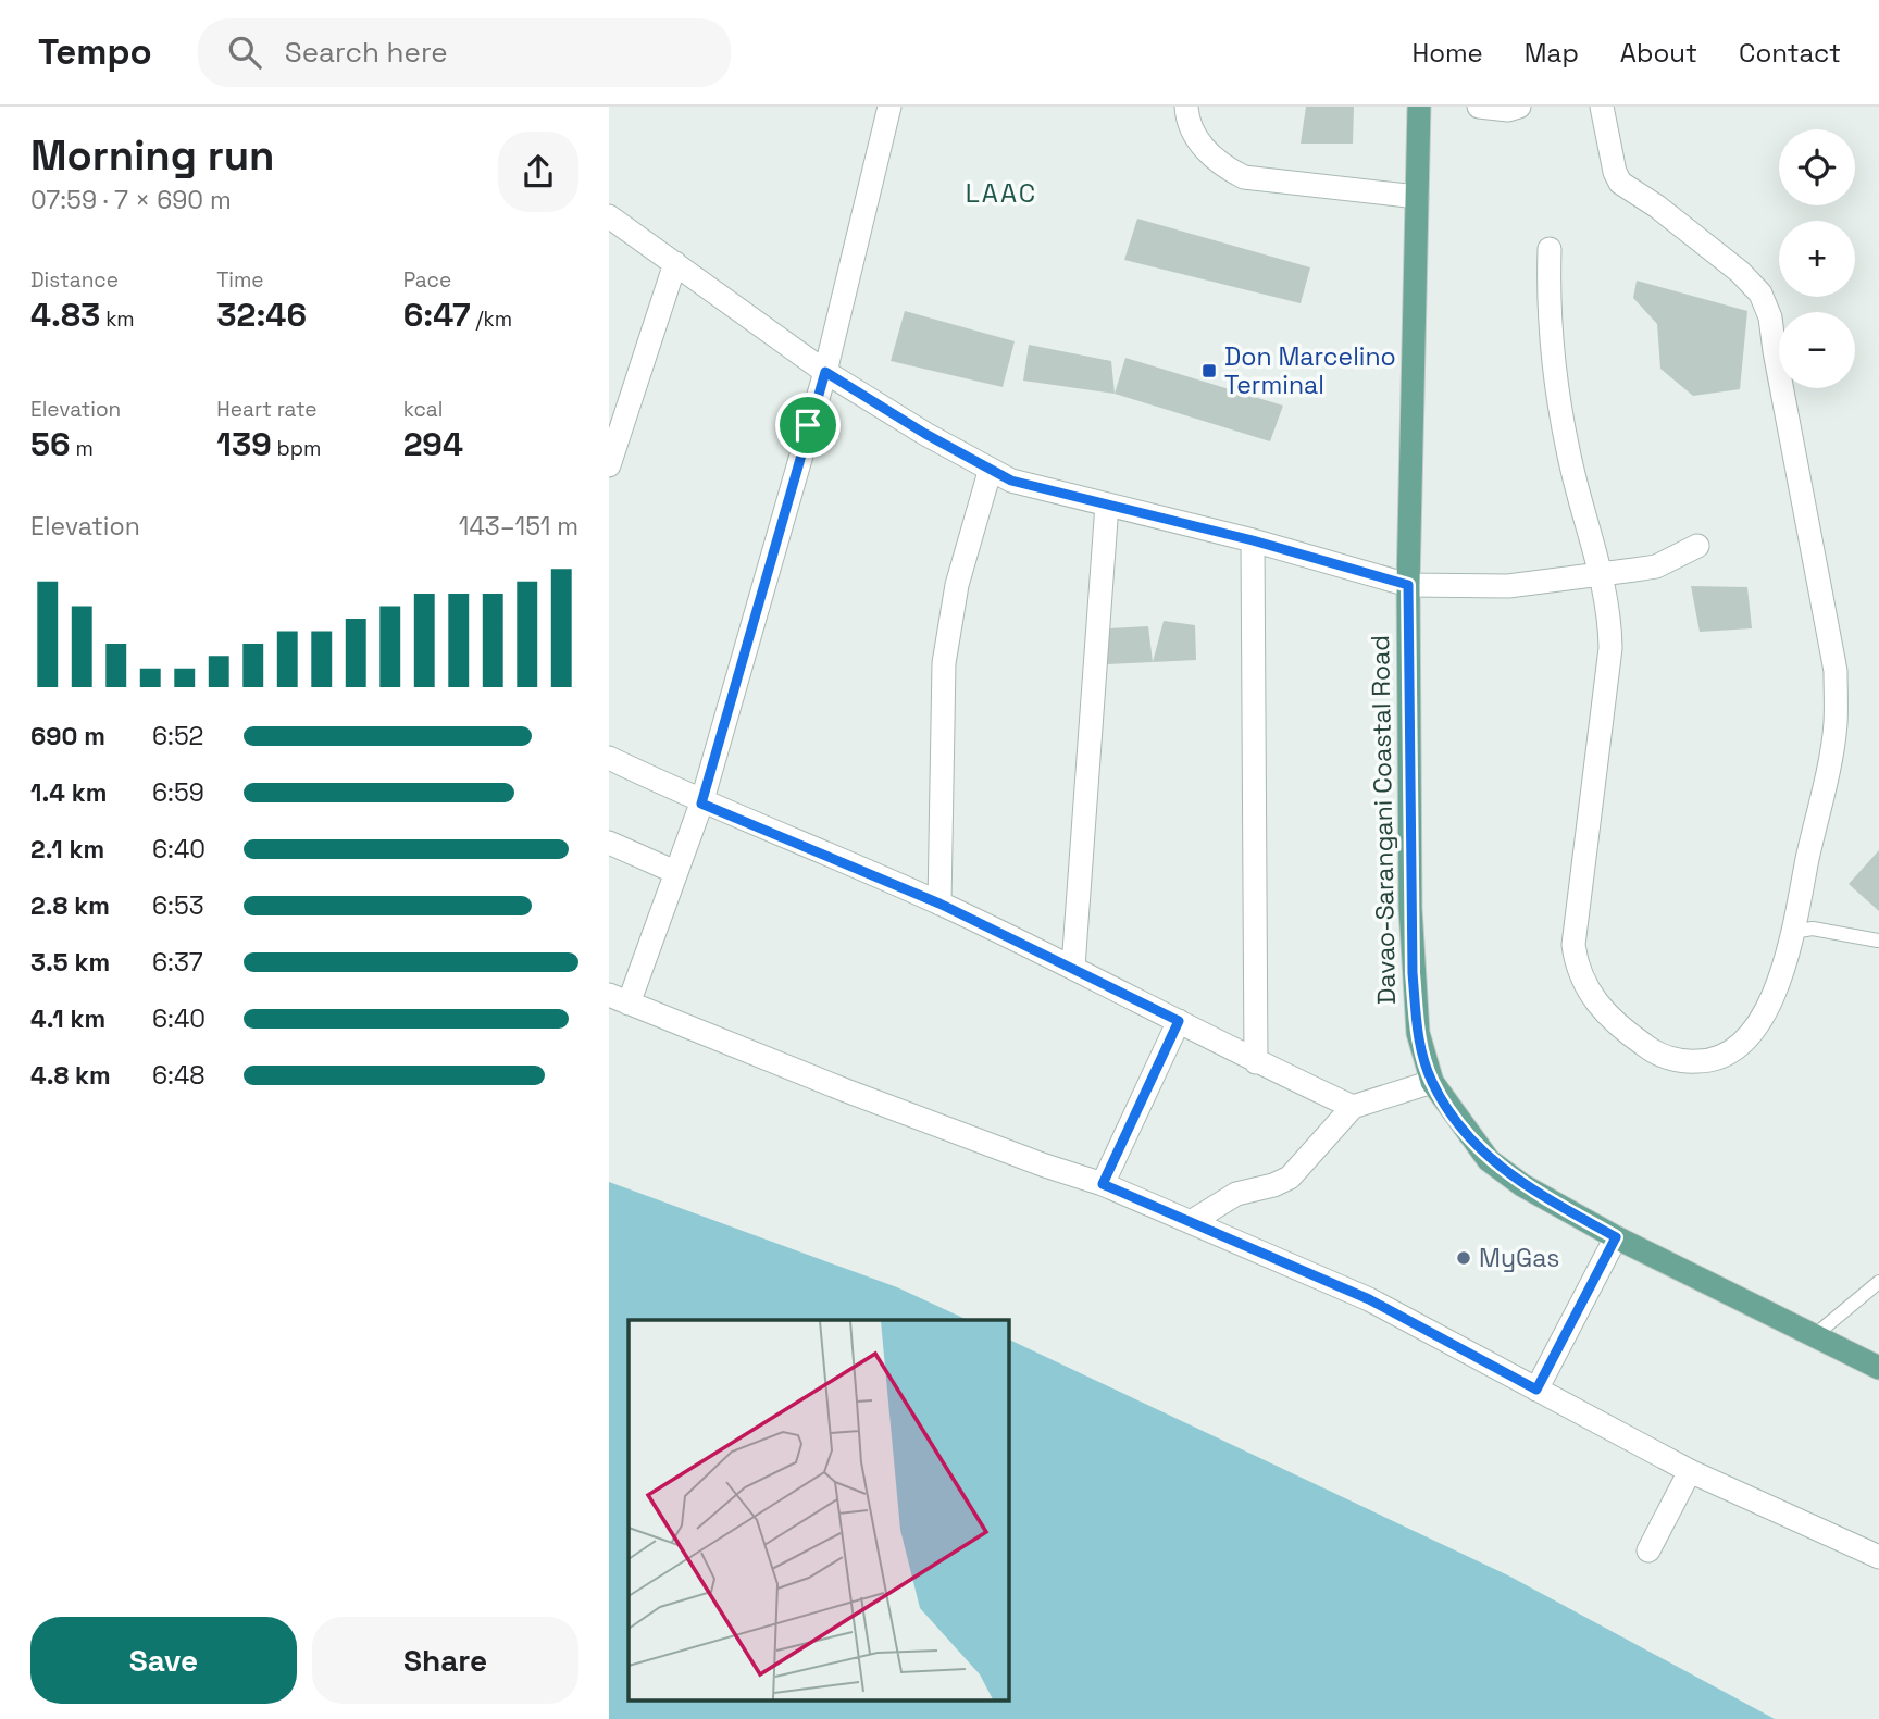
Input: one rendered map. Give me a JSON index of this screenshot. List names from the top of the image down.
{
  "streets": {
    "main road": ["Davao-Sarangani Coastal Road"]
  },
  "districts": ["LAAC"],
  "places": {
    "transit": ["Don Marcelino Terminal"],
    "other": ["MyGas"]
  },
  "page": {
    "header": "Tempo",
    "search": "Search here",
    "nav": [
      "Home",
      "Map",
      "About",
      "Contact"
    ],
    "heading": ["Morning run", "07:59 · 7 × 690 m"],
    "map_buttons": ["+", "−"],
    "stats": [
      ["Distance", "4.83 km"],
      ["Time", "32:46"],
      ["Pace", "6:47 /km"],
      ["Elevation", "56 m"],
      ["Heart rate", "139 bpm"],
      ["kcal", "294"]
    ],
    "chart": ["Elevation", "143–151 m"],
    "list": [
      {
        "name": "690 m",
        "note": "6:52"
      },
      {
        "name": "1.4 km",
        "note": "6:59"
      },
      {
        "name": "2.1 km",
        "note": "6:40"
      },
      {
        "name": "2.8 km",
        "note": "6:53"
      },
      {
        "name": "3.5 km",
        "note": "6:37"
      },
      {
        "name": "4.1 km",
        "note": "6:40"
      },
      {
        "name": "4.8 km",
        "note": "6:48"
      }
    ],
    "buttons": ["Save", "Share"]
  }
}
